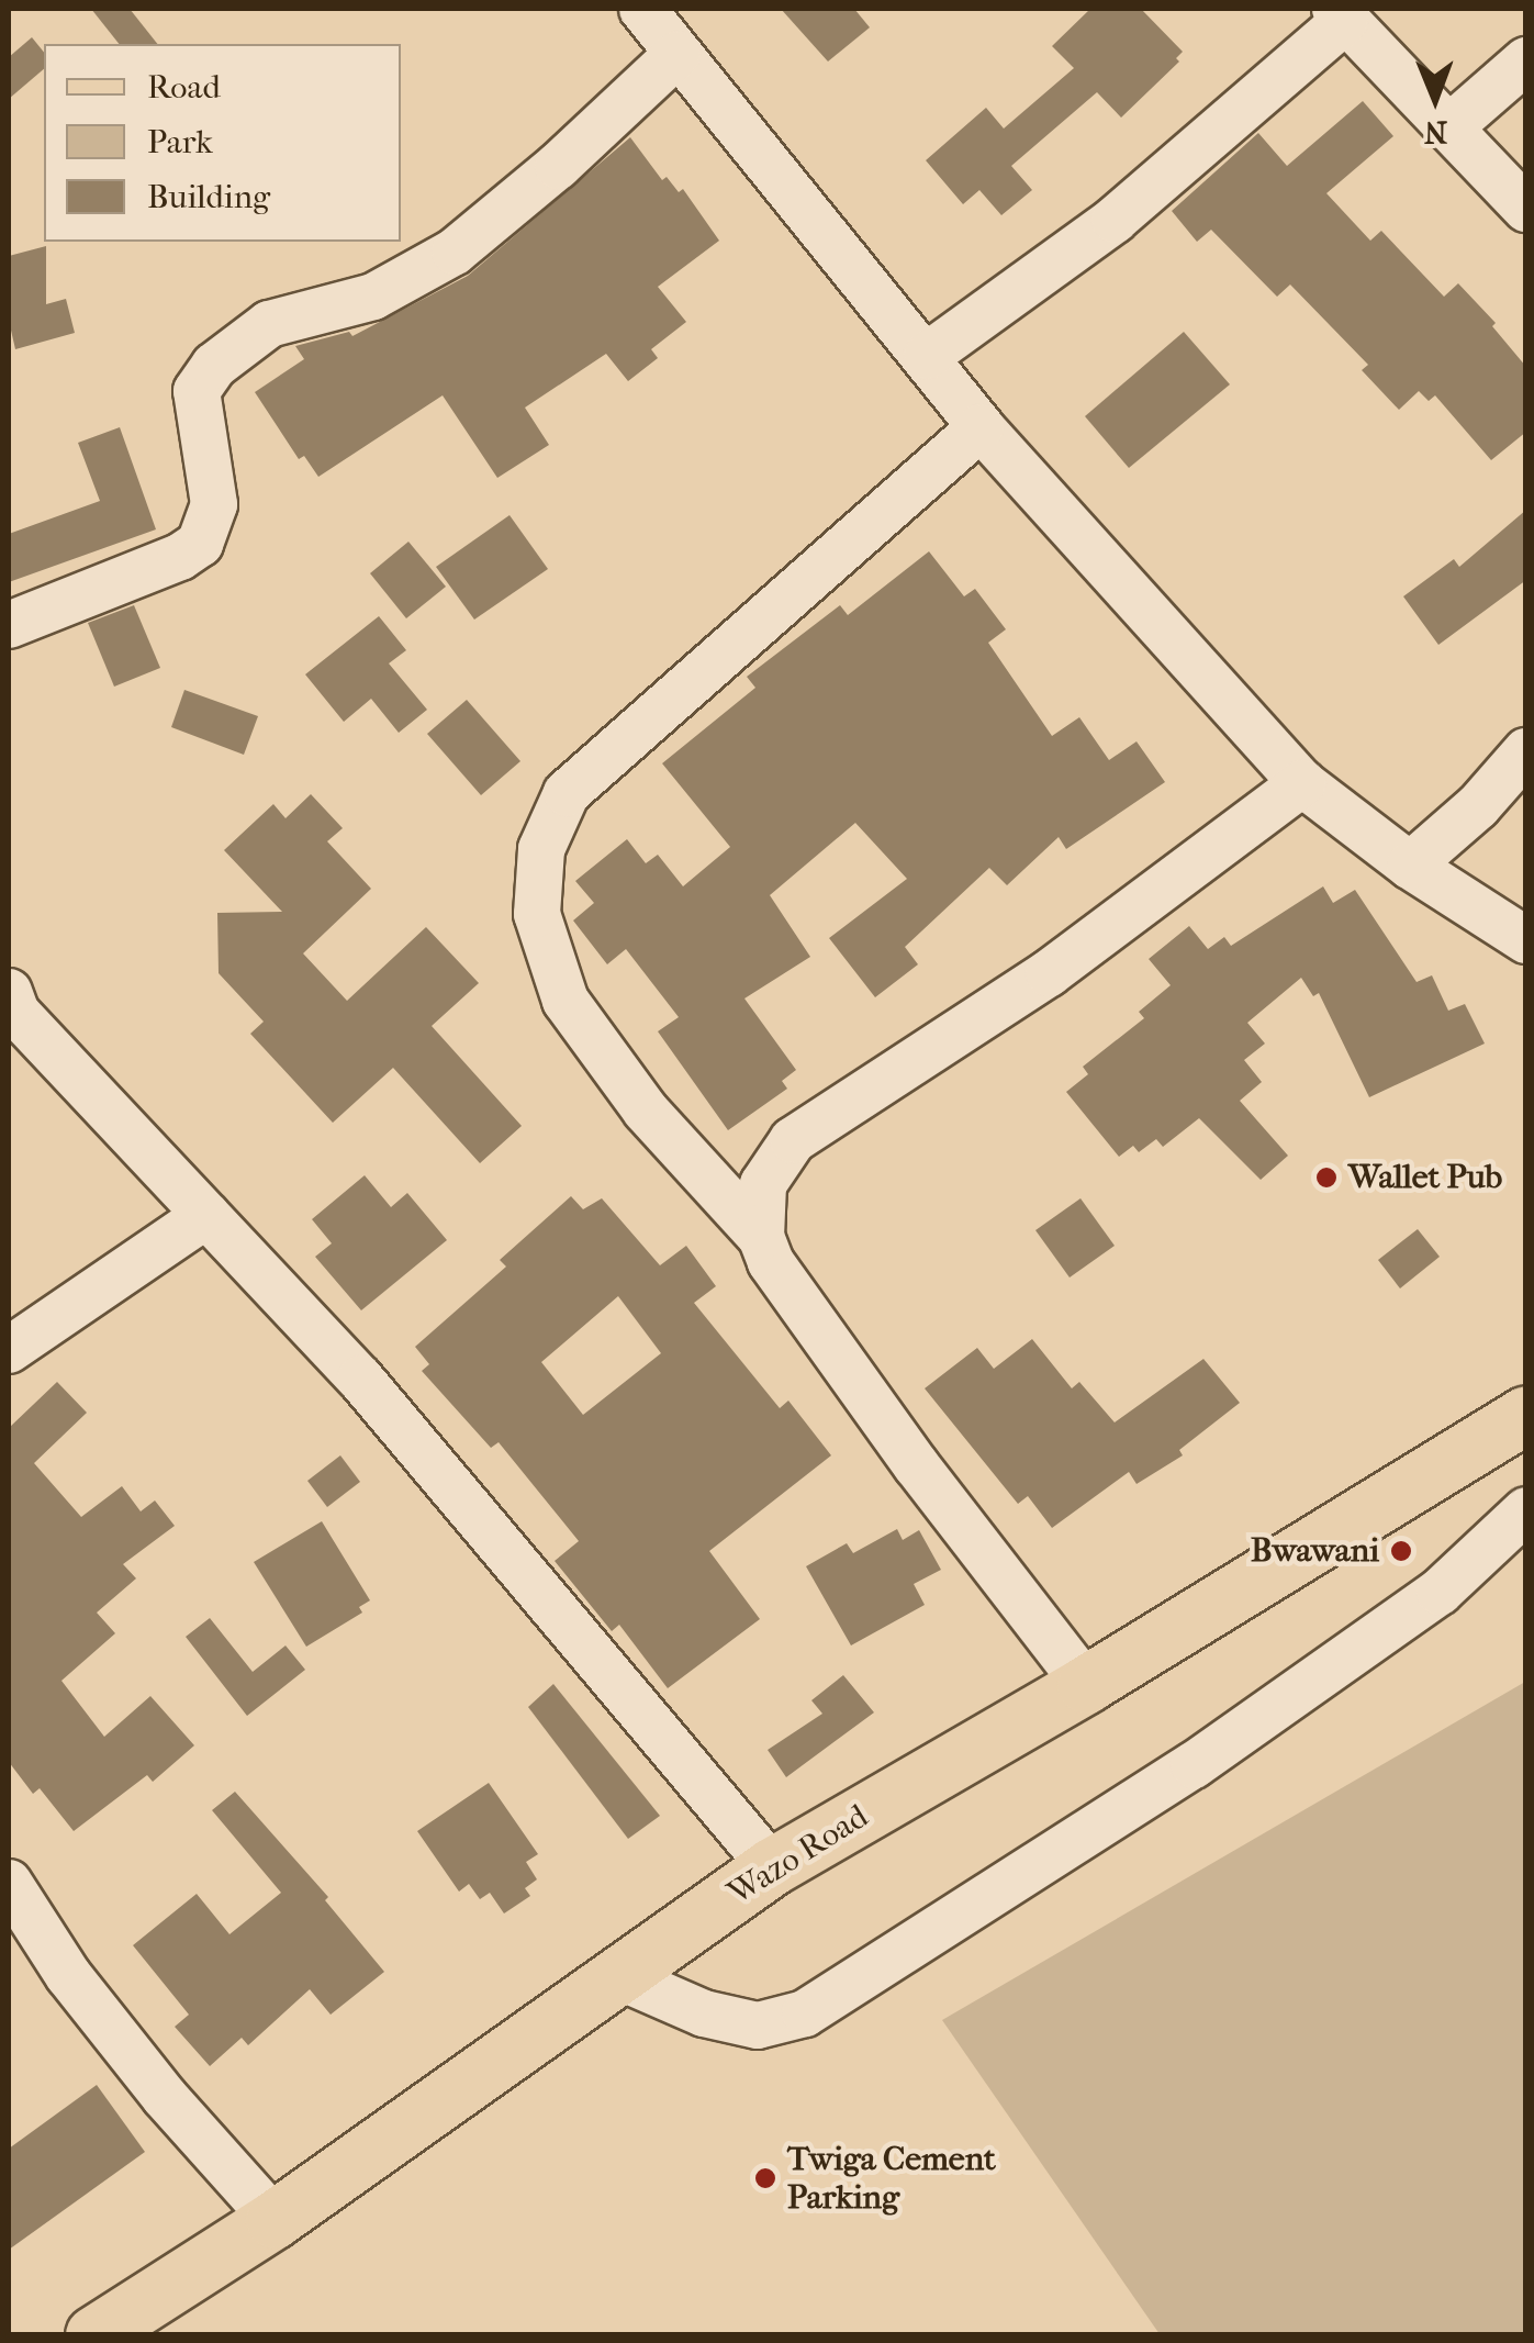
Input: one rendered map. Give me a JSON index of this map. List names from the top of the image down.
{
  "streets": {
    "main road": ["Wazo Road"]
  },
  "places": ["Wallet Pub", "Bwawani", "Twiga Cement Parking"],
  "legend": ["Road", "Park", "Building"],
  "north": "bottom"
}
